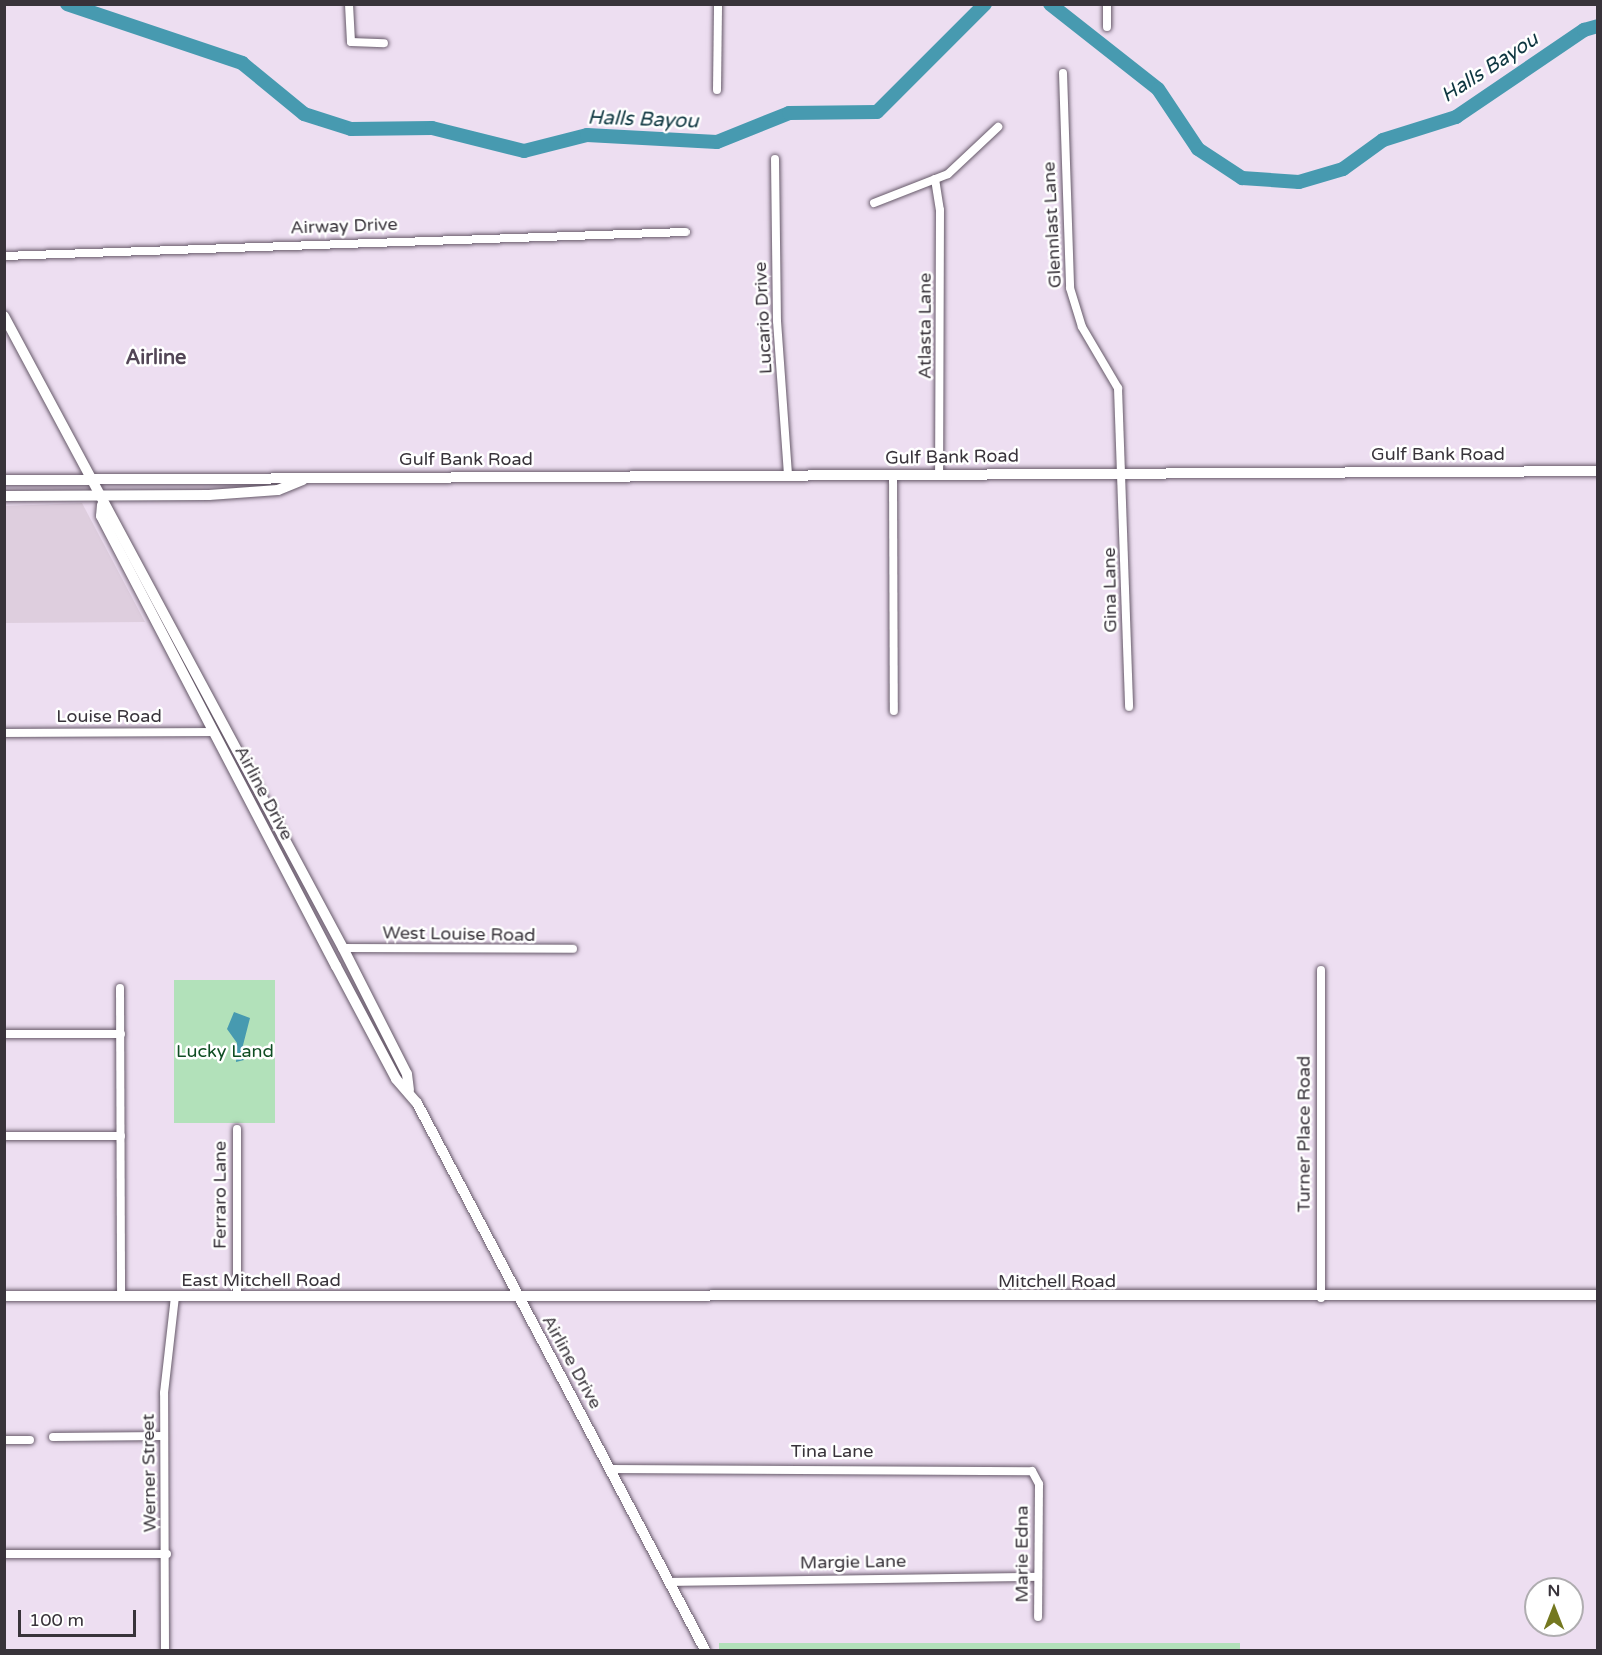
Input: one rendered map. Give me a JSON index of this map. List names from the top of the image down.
{
  "streets": {
    "main road": [
      "Gulf Bank Road",
      "Airline Drive",
      "East Mitchell Road",
      "Mitchell Road"
    ],
    "street": [
      "Glennlast Lane",
      "Airway Drive",
      "Lucario Drive",
      "Atlasta Lane",
      "Gina Lane",
      "Louise Road",
      "West Louise Road",
      "Turner Place Road",
      "Ferraro Lane",
      "Tina Lane",
      "Werner Street",
      "Marie Edna",
      "Margie Lane"
    ]
  },
  "crossings": [
    ["Glennlast Lane", "Gulf Bank Road"],
    ["Glennlast Lane", "Gina Lane"],
    ["Lucario Drive", "Gulf Bank Road"],
    ["Atlasta Lane", "Gulf Bank Road"],
    ["Gulf Bank Road", "Gina Lane"],
    ["Gulf Bank Road", "Airline Drive"],
    ["Louise Road", "Airline Drive"],
    ["Airline Drive", "West Louise Road"],
    ["Airline Drive", "East Mitchell Road"],
    ["Airline Drive", "Mitchell Road"],
    ["Airline Drive", "Tina Lane"],
    ["Airline Drive", "Margie Lane"],
    ["Turner Place Road", "Mitchell Road"],
    ["Ferraro Lane", "East Mitchell Road"],
    ["East Mitchell Road", "Mitchell Road"],
    ["East Mitchell Road", "Werner Street"],
    ["Tina Lane", "Marie Edna"],
    ["Marie Edna", "Margie Lane"]
  ],
  "districts": ["Airline"],
  "water": ["Halls Bayou"],
  "parks": ["Lucky Land"],
  "scale_bar": "100 m",
  "north": "top"
}
